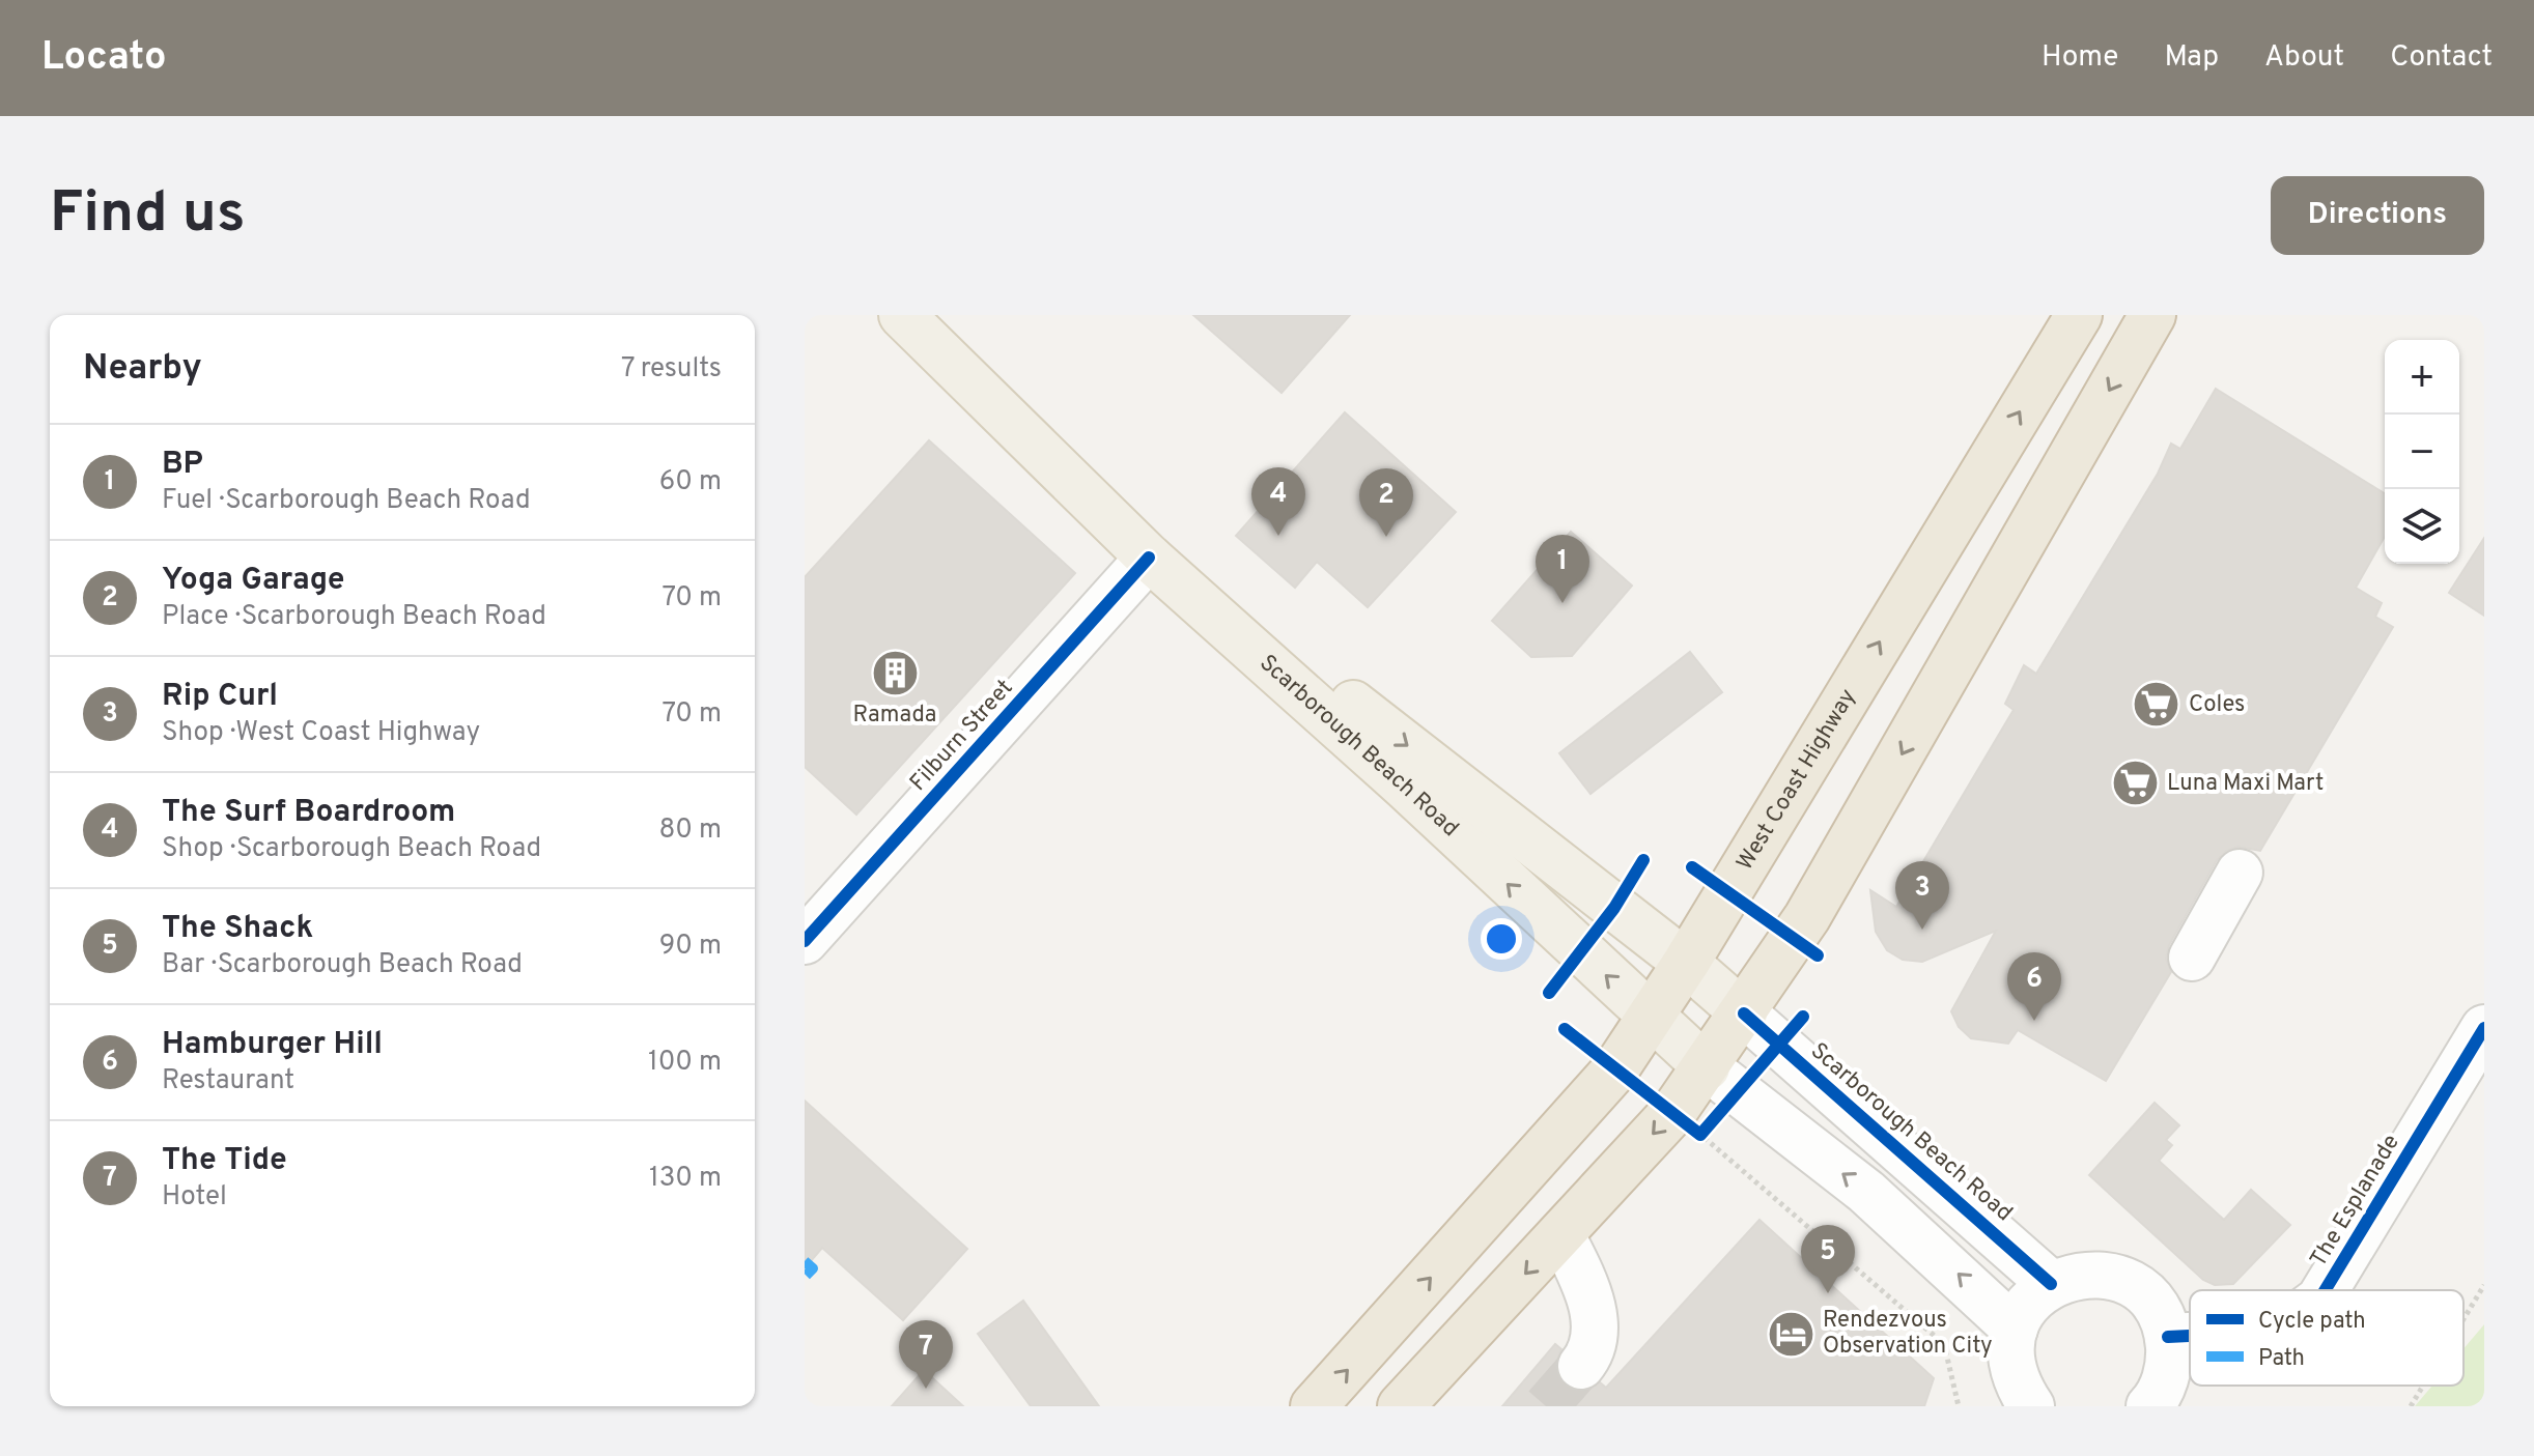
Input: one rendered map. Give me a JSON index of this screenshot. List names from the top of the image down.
{
  "streets": {
    "highway": ["West Coast Highway"],
    "main road": ["Scarborough Beach Road"],
    "street": ["Filburn Street", "The Esplanade"]
  },
  "crossings": [
    ["Filburn Street", "Scarborough Beach Road"],
    ["Scarborough Beach Road", "West Coast Highway"]
  ],
  "places": {
    "building": ["Ramada"],
    "supermarket": ["Coles", "Luna Maxi Mart"],
    "hotel": ["Rendezvous Observation City"]
  },
  "legend": ["Cycle path", "Path"],
  "page": {
    "header": "Locato",
    "nav": [
      "Home",
      "Map",
      "About",
      "Contact"
    ],
    "buttons": "Directions",
    "title": "Find us",
    "heading": ["Nearby", "7 results"],
    "map_buttons": ["+", "−"],
    "list": [
      {
        "mark": "1",
        "name": "BP",
        "note": "Fuel · Scarborough Beach Road",
        "value": "60 m"
      },
      {
        "mark": "2",
        "name": "Yoga Garage",
        "note": "Place · Scarborough Beach Road",
        "value": "70 m"
      },
      {
        "mark": "3",
        "name": "Rip Curl",
        "note": "Shop · West Coast Highway",
        "value": "70 m"
      },
      {
        "mark": "4",
        "name": "The Surf Boardroom",
        "note": "Shop · Scarborough Beach Road",
        "value": "80 m"
      },
      {
        "mark": "5",
        "name": "The Shack",
        "note": "Bar · Scarborough Beach Road",
        "value": "90 m"
      },
      {
        "mark": "6",
        "name": "Hamburger Hill",
        "note": "Restaurant",
        "value": "100 m"
      },
      {
        "mark": "7",
        "name": "The Tide",
        "note": "Hotel",
        "value": "130 m"
      }
    ],
    "pins": [
      "4",
      "2",
      "1",
      "3",
      "6",
      "5",
      "7"
    ]
  }
}
